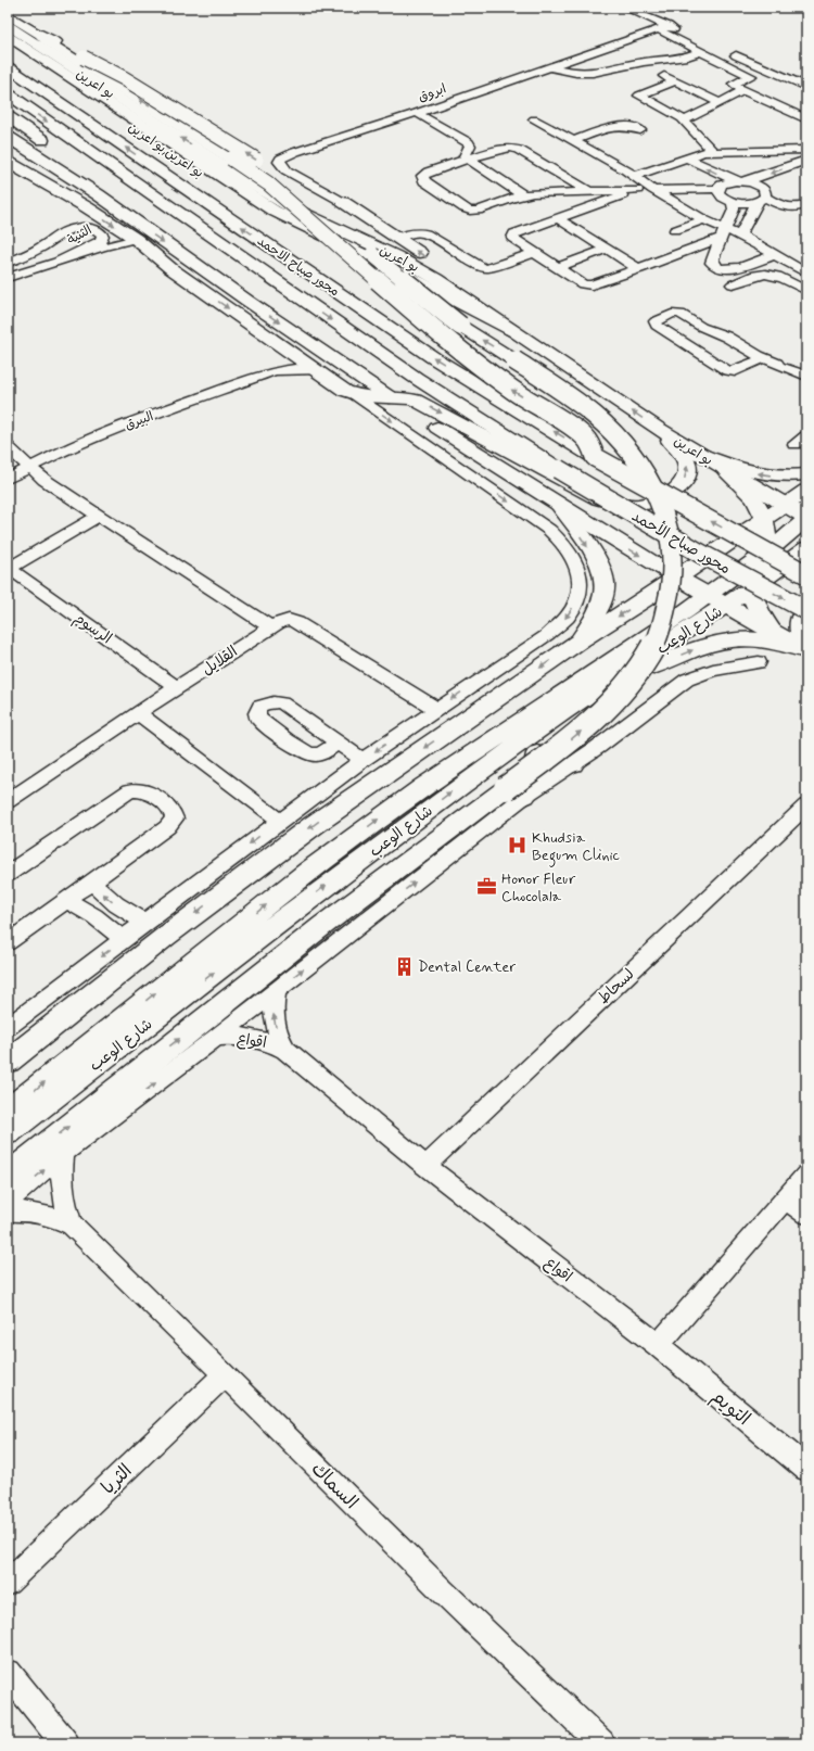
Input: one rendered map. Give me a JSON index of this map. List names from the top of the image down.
{
  "streets": {
    "main road": [
      "بو اعرين",
      "بو اعرين,بو اعرين",
      "محور صباح الاحمد",
      "محور صباح الأحمد",
      "شارع الوعب"
    ],
    "street": [
      "ابروق",
      "الثنية",
      "البيرق",
      "الرسوم",
      "القلايل",
      "لسحاط",
      "اقواع",
      "التويم",
      "الثريا",
      "السماك"
    ]
  },
  "crossings": [
    ["بو اعرين", "بو اعرين,بو اعرين"],
    ["محور صباح الاحمد", "محور صباح الأحمد"],
    ["الرسوم", "القلايل"],
    ["لسحاط", "اقواع"],
    ["اقواع", "التويم"],
    ["الثريا", "السماك"]
  ],
  "places": {
    "hospital": ["Khudsia Begum Clinic"],
    "office": ["Honor Fleur Chocolala"],
    "building": ["Dental Center"]
  }
}
